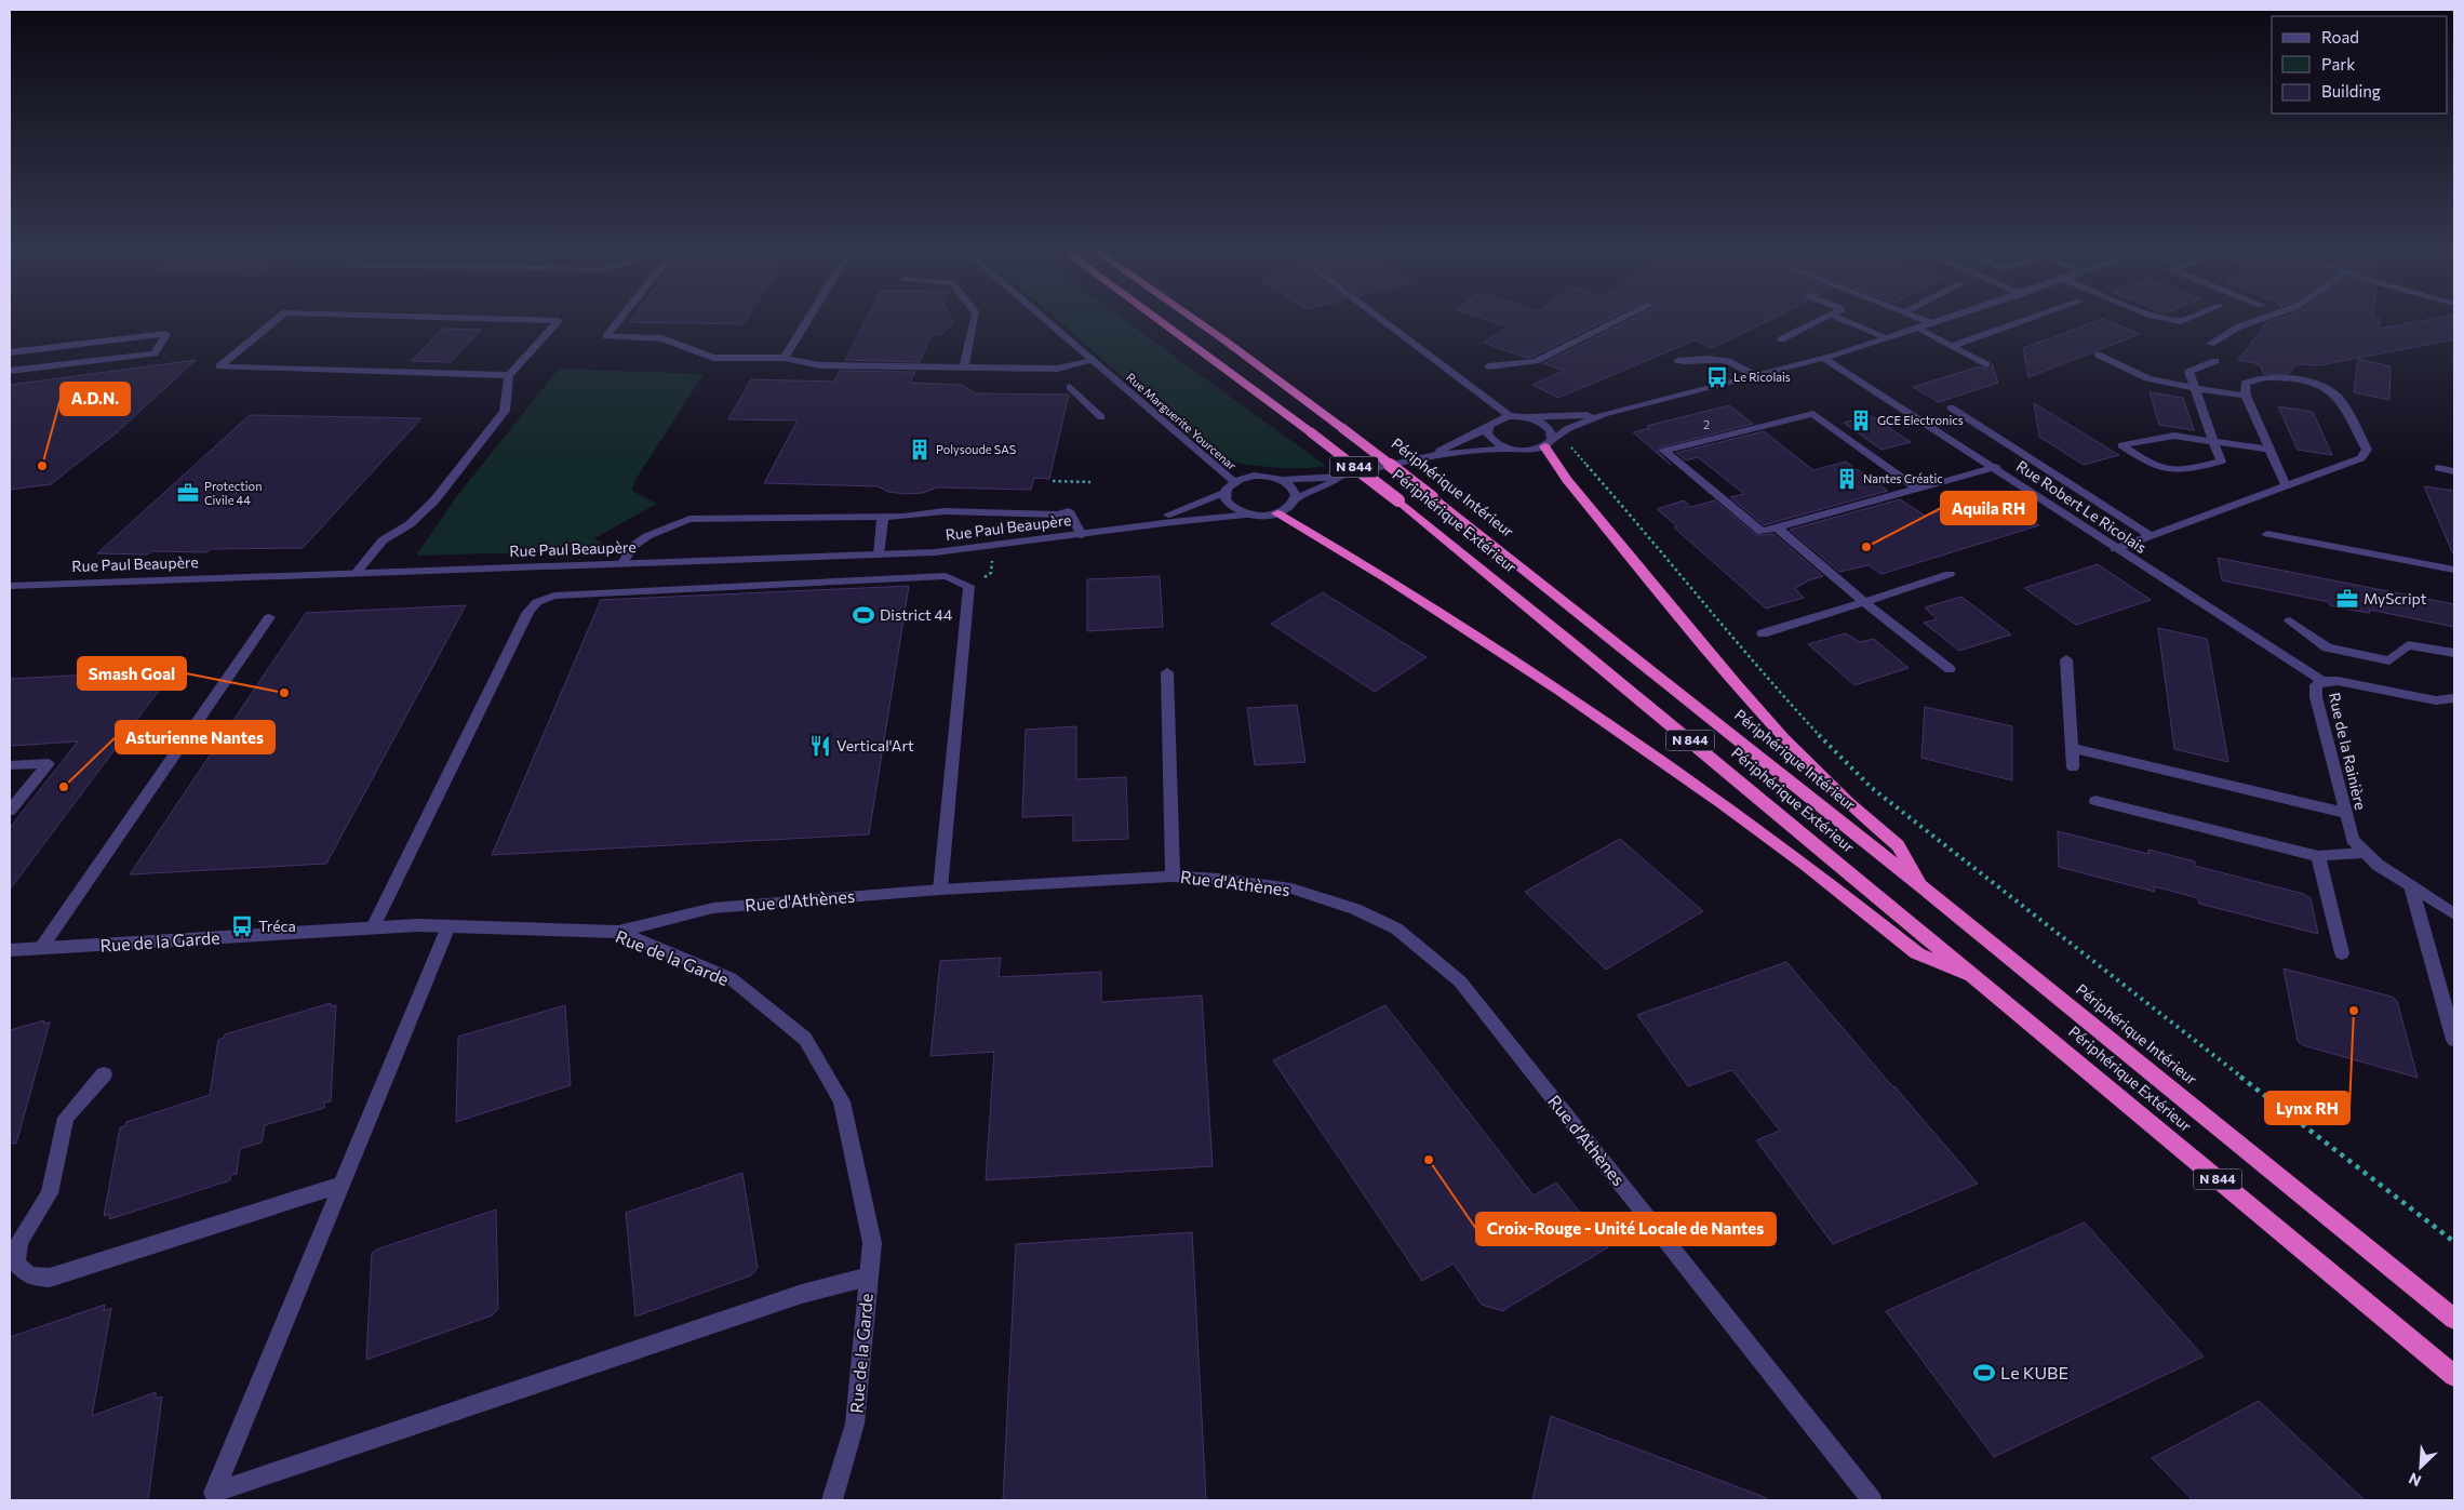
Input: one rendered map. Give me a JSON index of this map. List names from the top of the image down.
{
  "streets": {
    "highway": ["N 844", "Périphérique Intérieur", "Périphérique Extérieur"],
    "street": [
      "Rue Marguerite Yourcenar",
      "Rue Robert Le Ricolais",
      "Rue Paul Beaupère",
      "Rue de la Rainière",
      "Rue d'Athènes",
      "Rue de la Garde"
    ]
  },
  "crossings": [
    ["Rue Robert Le Ricolais", "Rue de la Rainière"],
    ["Rue d'Athènes", "Rue de la Garde"]
  ],
  "places": {
    "bus stop": ["Le Ricolais", "Tréca"],
    "building": ["GCE Electronics", "Polysoude SAS", "Nantes Créatic"],
    "other": [
      "A.D.N.",
      "Aquila RH",
      "Smash Goal",
      "Asturienne Nantes",
      "Lynx RH",
      "Croix-Rouge - Unité Locale de Nantes"
    ],
    "office": ["Protection Civile 44", "MyScript"],
    "sports": ["District 44", "Le KUBE"],
    "restaurant": ["Vertical'Art"]
  },
  "house_numbers": ["2"],
  "legend": ["Road", "Park", "Building"],
  "north": "bottom left"
}
